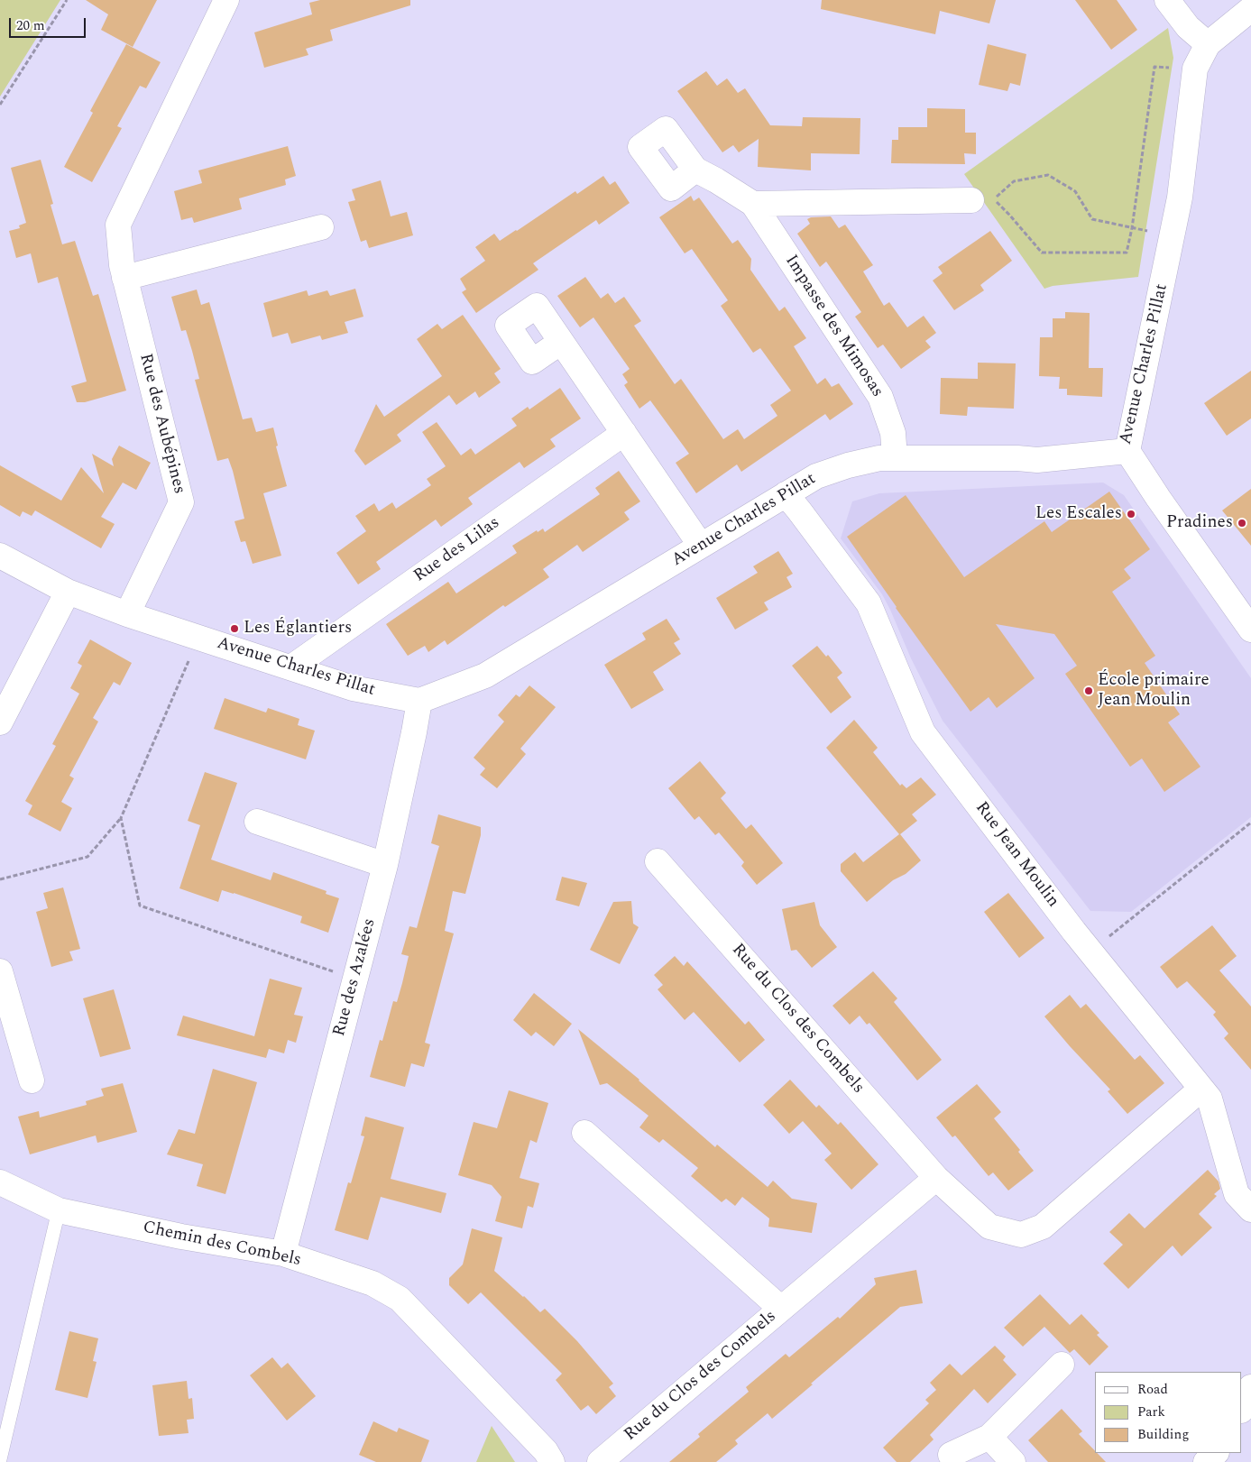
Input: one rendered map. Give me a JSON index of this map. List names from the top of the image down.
{
  "streets": {
    "street": [
      "Impasse des Mimosas",
      "Avenue Charles Pillat",
      "Rue des Aubépines",
      "Rue des Lilas",
      "Rue Jean Moulin",
      "Rue des Azalées",
      "Rue du Clos des Combels",
      "Chemin des Combels"
    ]
  },
  "crossings": [
    ["Impasse des Mimosas", "Avenue Charles Pillat"],
    ["Avenue Charles Pillat", "Rue des Aubépines"],
    ["Avenue Charles Pillat", "Rue des Lilas"],
    ["Avenue Charles Pillat", "Rue Jean Moulin"],
    ["Avenue Charles Pillat", "Rue des Azalées"],
    ["Rue Jean Moulin", "Rue du Clos des Combels"],
    ["Rue des Azalées", "Chemin des Combels"]
  ],
  "places": [
    "Les Escales",
    "Pradines",
    "Les Églantiers",
    "École primaire Jean Moulin"
  ],
  "legend": ["Road", "Park", "Building"],
  "scale_bar": "20 m"
}
